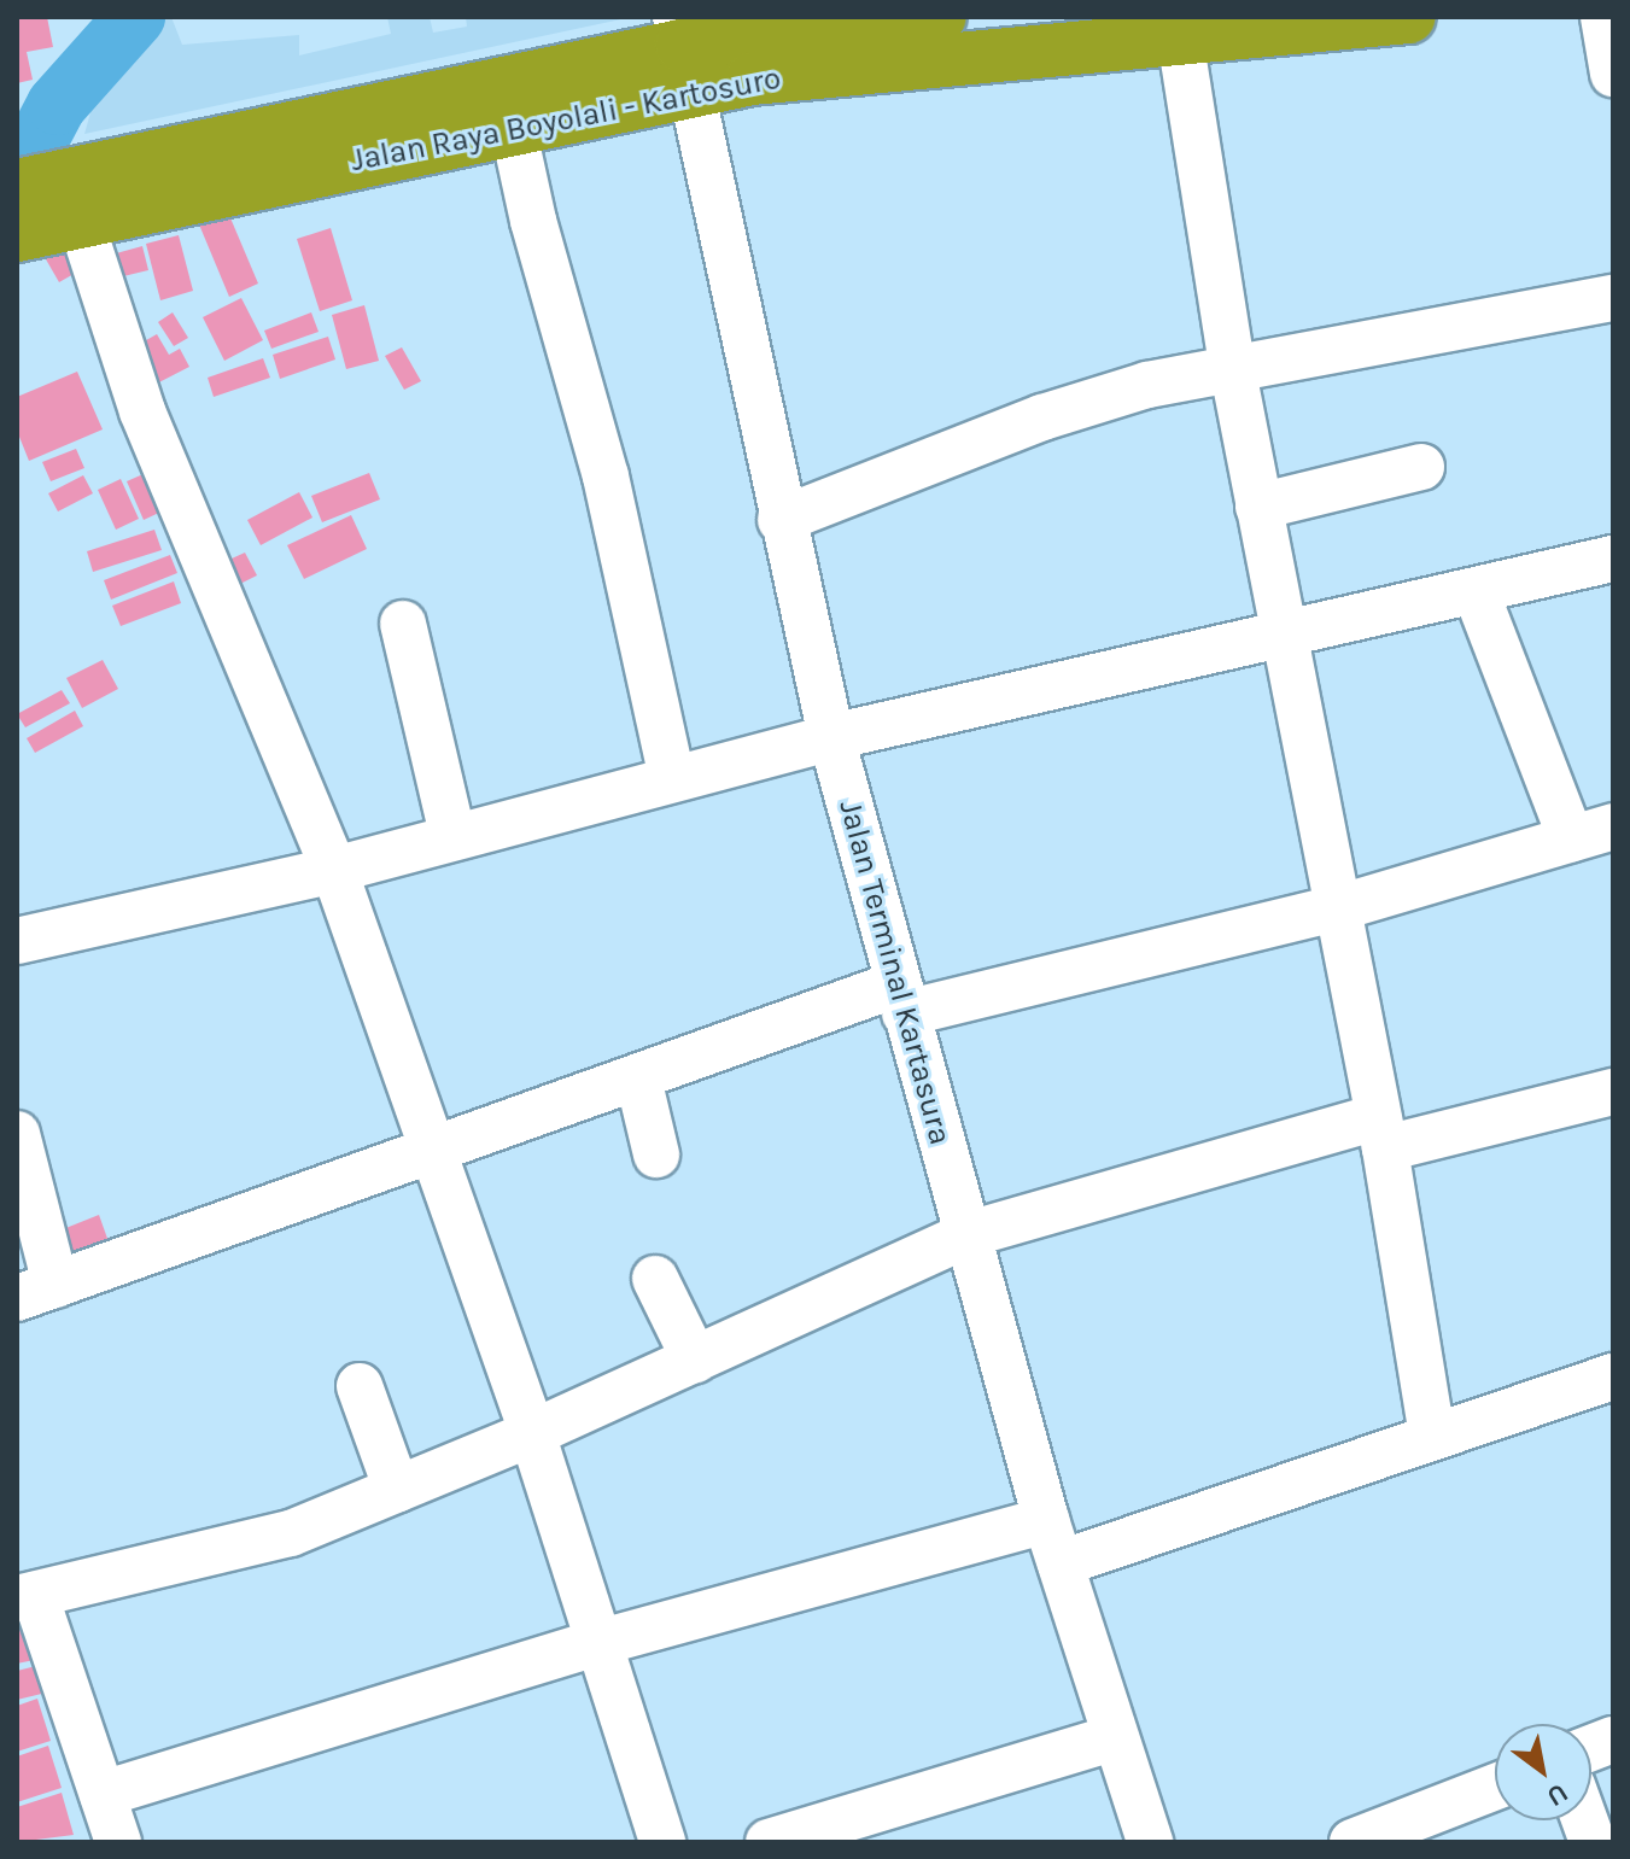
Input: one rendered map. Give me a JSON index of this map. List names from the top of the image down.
{
  "streets": {
    "highway": ["Jalan Raya Boyolali - Kartosuro"],
    "street": ["Jalan Terminal Kartasura"]
  },
  "crossings": [
    ["Jalan Raya Boyolali - Kartosuro", "Jalan Terminal Kartasura"]
  ],
  "north": "bottom right"
}
